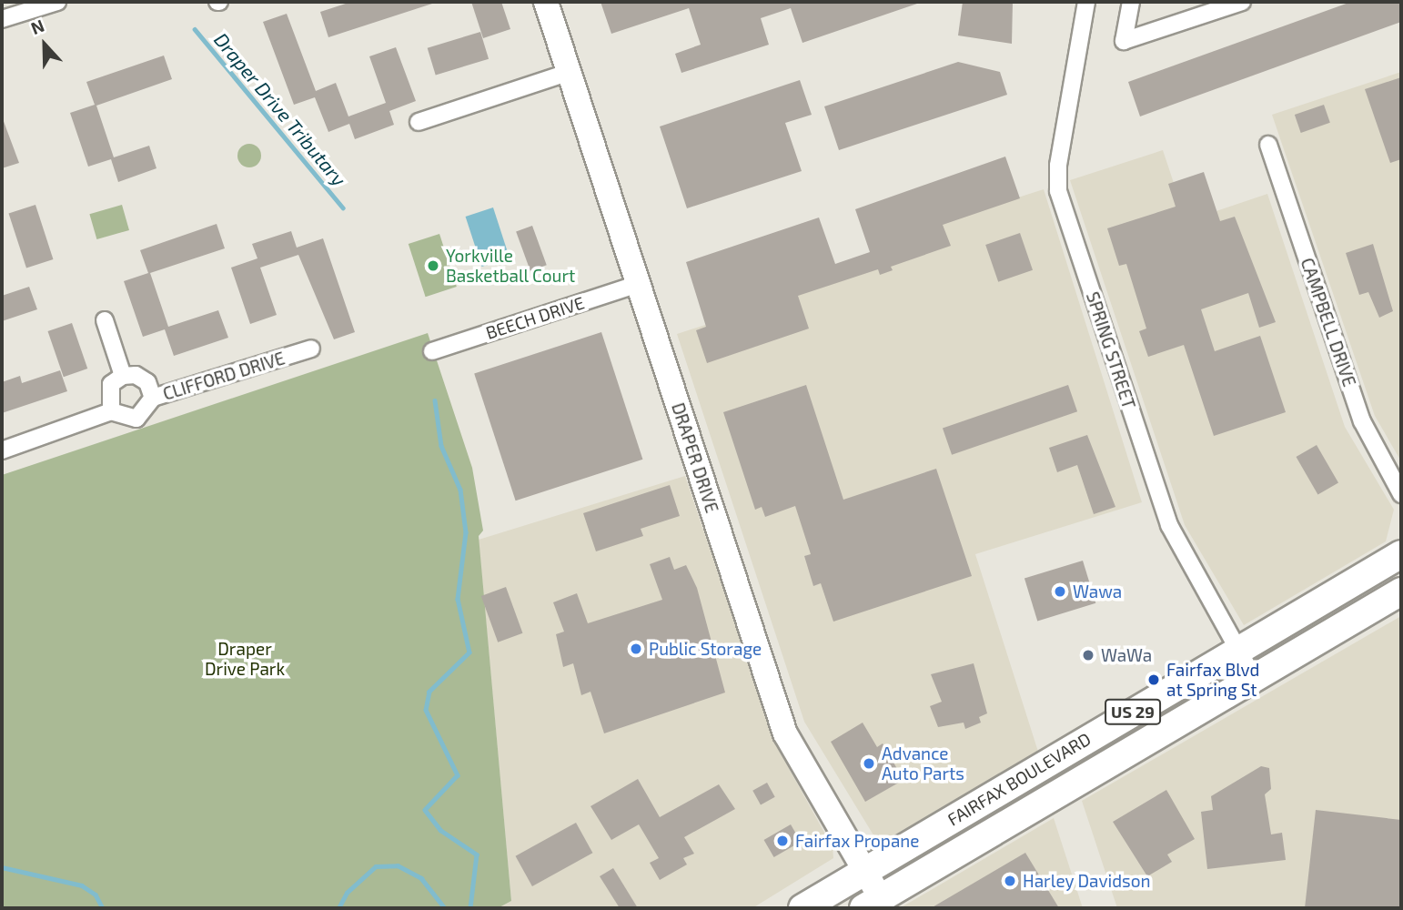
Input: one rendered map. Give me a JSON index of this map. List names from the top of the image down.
{
  "streets": {
    "main road": ["US 29", "FAIRFAX BOULEVARD"],
    "street": [
      "BEECH DRIVE",
      "CAMPBELL DRIVE",
      "SPRING STREET",
      "CLIFFORD DRIVE",
      "DRAPER DRIVE"
    ]
  },
  "crossings": [
    ["BEECH DRIVE", "DRAPER DRIVE"],
    ["SPRING STREET", "FAIRFAX BOULEVARD"],
    ["DRAPER DRIVE", "FAIRFAX BOULEVARD"]
  ],
  "water": ["Draper Drive Tributary"],
  "parks": ["Draper Drive Park"],
  "places": [
    "Yorkville Basketball Court",
    "Wawa",
    "Public Storage",
    "WaWa",
    "Fairfax Blvd at Spring St",
    "Advance Auto Parts",
    "Fairfax Propane",
    "Harley Davidson"
  ],
  "north": "top"
}
